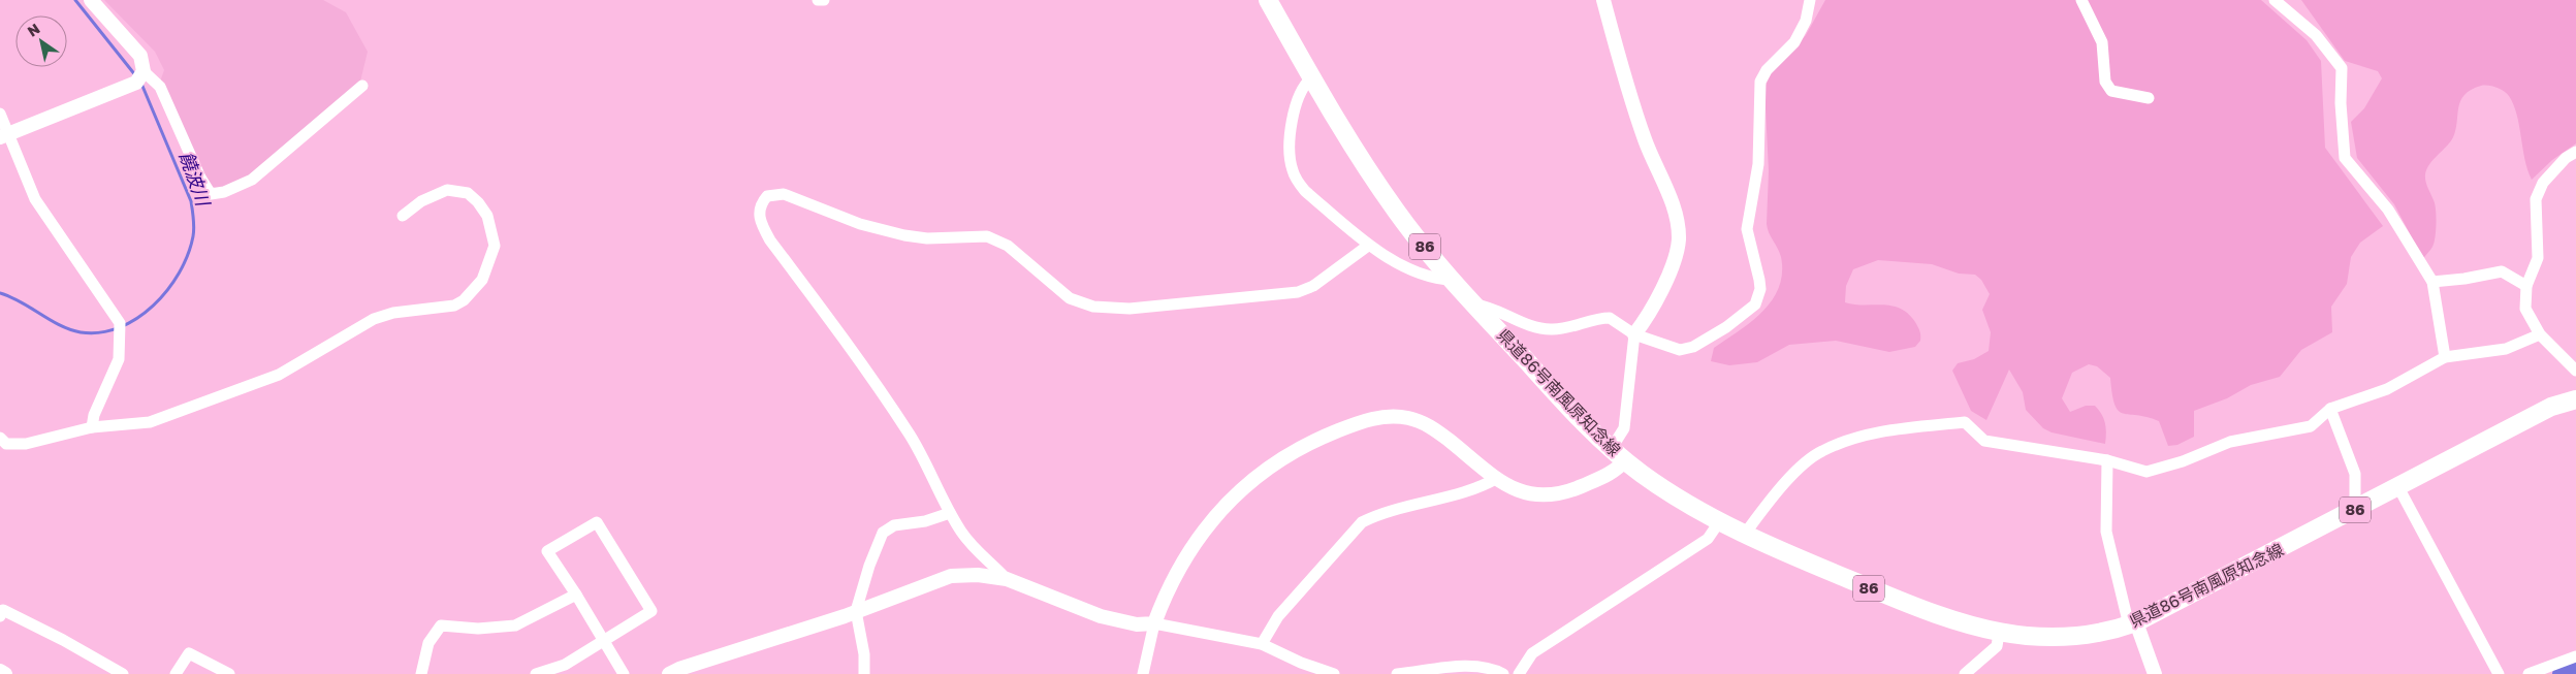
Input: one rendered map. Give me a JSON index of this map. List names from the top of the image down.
{
  "streets": {
    "main road": ["86", "県道86号南風原知念線"]
  },
  "water": ["饒波川"],
  "north": "top left"
}
